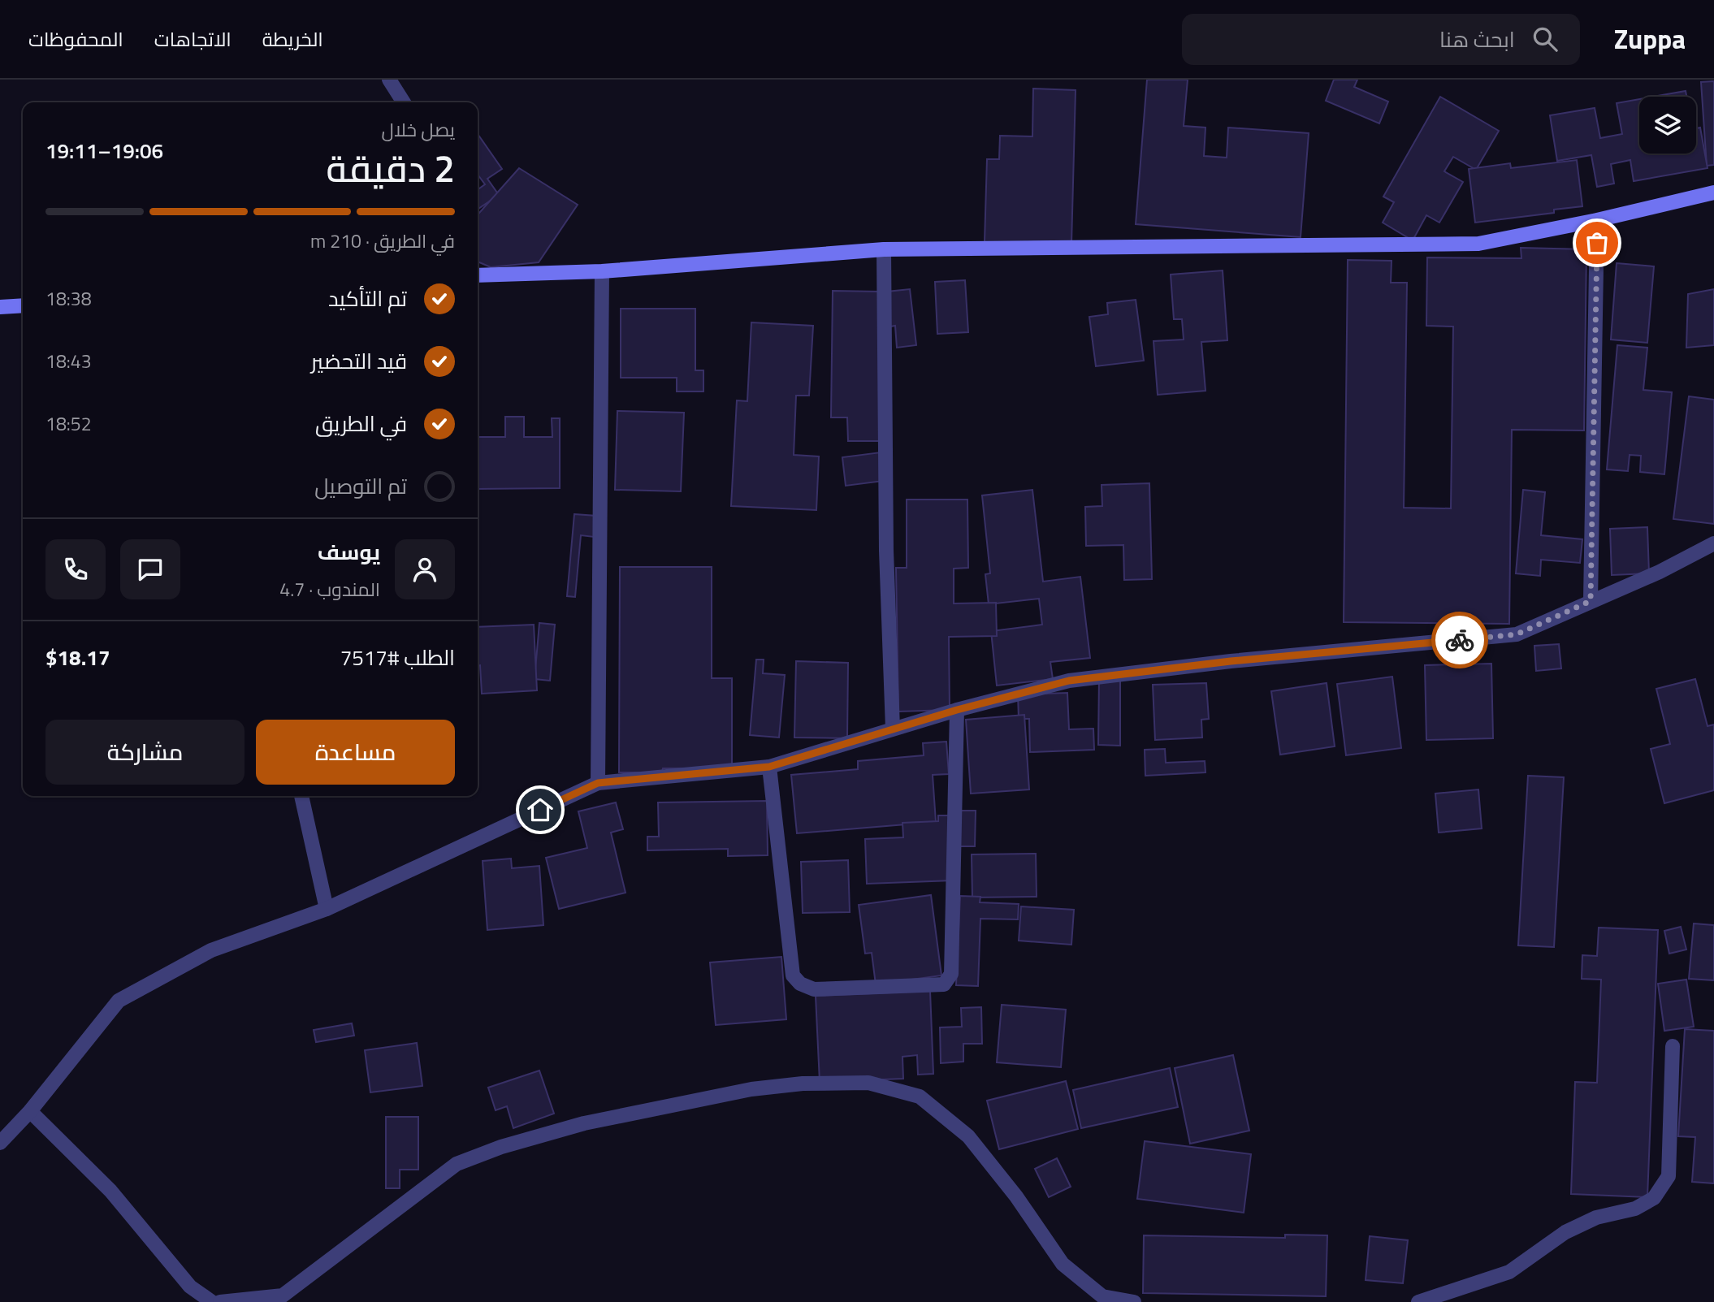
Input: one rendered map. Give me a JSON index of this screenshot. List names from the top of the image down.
{
  "page": {
    "header": "Zuppa",
    "search": "ابحث هنا",
    "nav": ["الخريطة", "الاتجاهات", "المحفوظات"],
    "heading": ["2 دقيقة", "يصل خلال", "19:06–19:11"],
    "panel": [
      "يوسف",
      "المندوب · 4.7",
      "الطلب #7517",
      "$18.17"
    ],
    "bar": "في الطريق · 210 m",
    "list": [
      ["تم التأكيد", "18:38"],
      ["قيد التحضير", "18:43"],
      ["في الطريق", "18:52"],
      "تم التوصيل"
    ],
    "buttons": ["مساعدة", "مشاركة"]
  }
}
